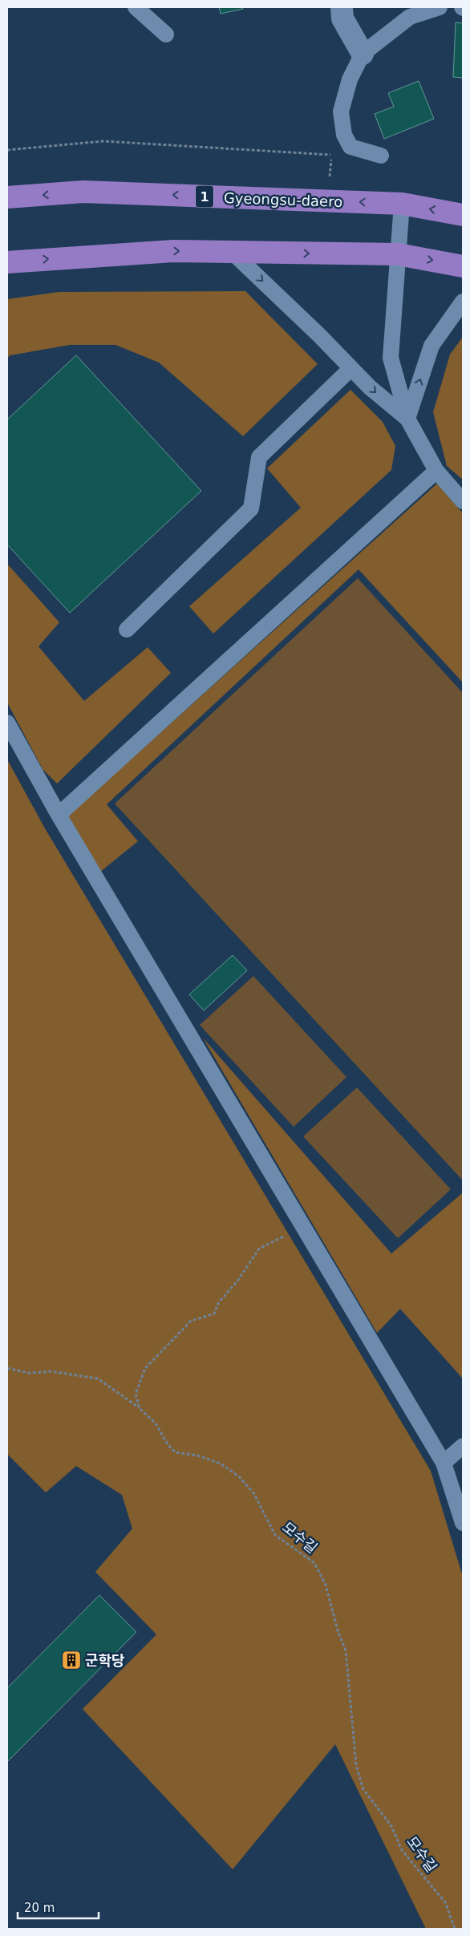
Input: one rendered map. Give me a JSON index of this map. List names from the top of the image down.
{
  "streets": {
    "main road": ["1", "Gyeongsu-daero"],
    "path": ["모수길"]
  },
  "places": {
    "building": ["군학당"]
  },
  "scale_bar": "20 m"
}
